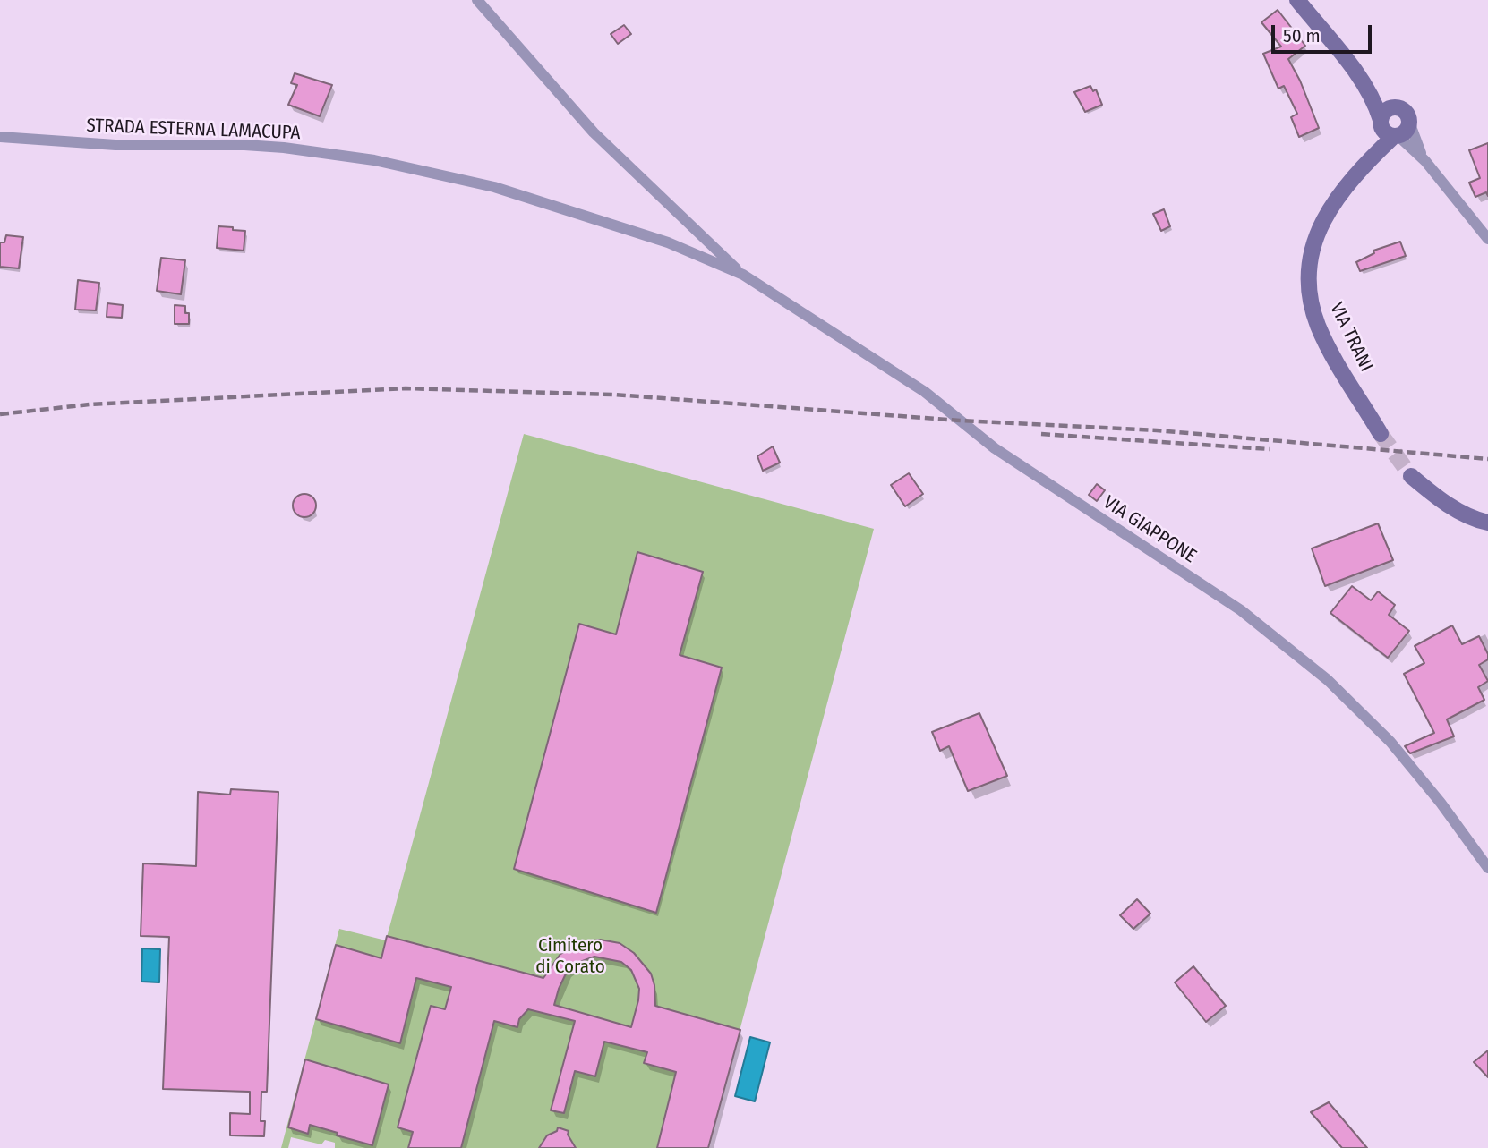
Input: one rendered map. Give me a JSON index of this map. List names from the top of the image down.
{
  "streets": {
    "main road": ["VIA TRANI"],
    "street": ["STRADA ESTERNA LAMACUPA", "VIA GIAPPONE"]
  },
  "crossings": [
    ["STRADA ESTERNA LAMACUPA", "VIA GIAPPONE"]
  ],
  "parks": ["Cimitero di Corato"],
  "scale_bar": "50 m"
}
